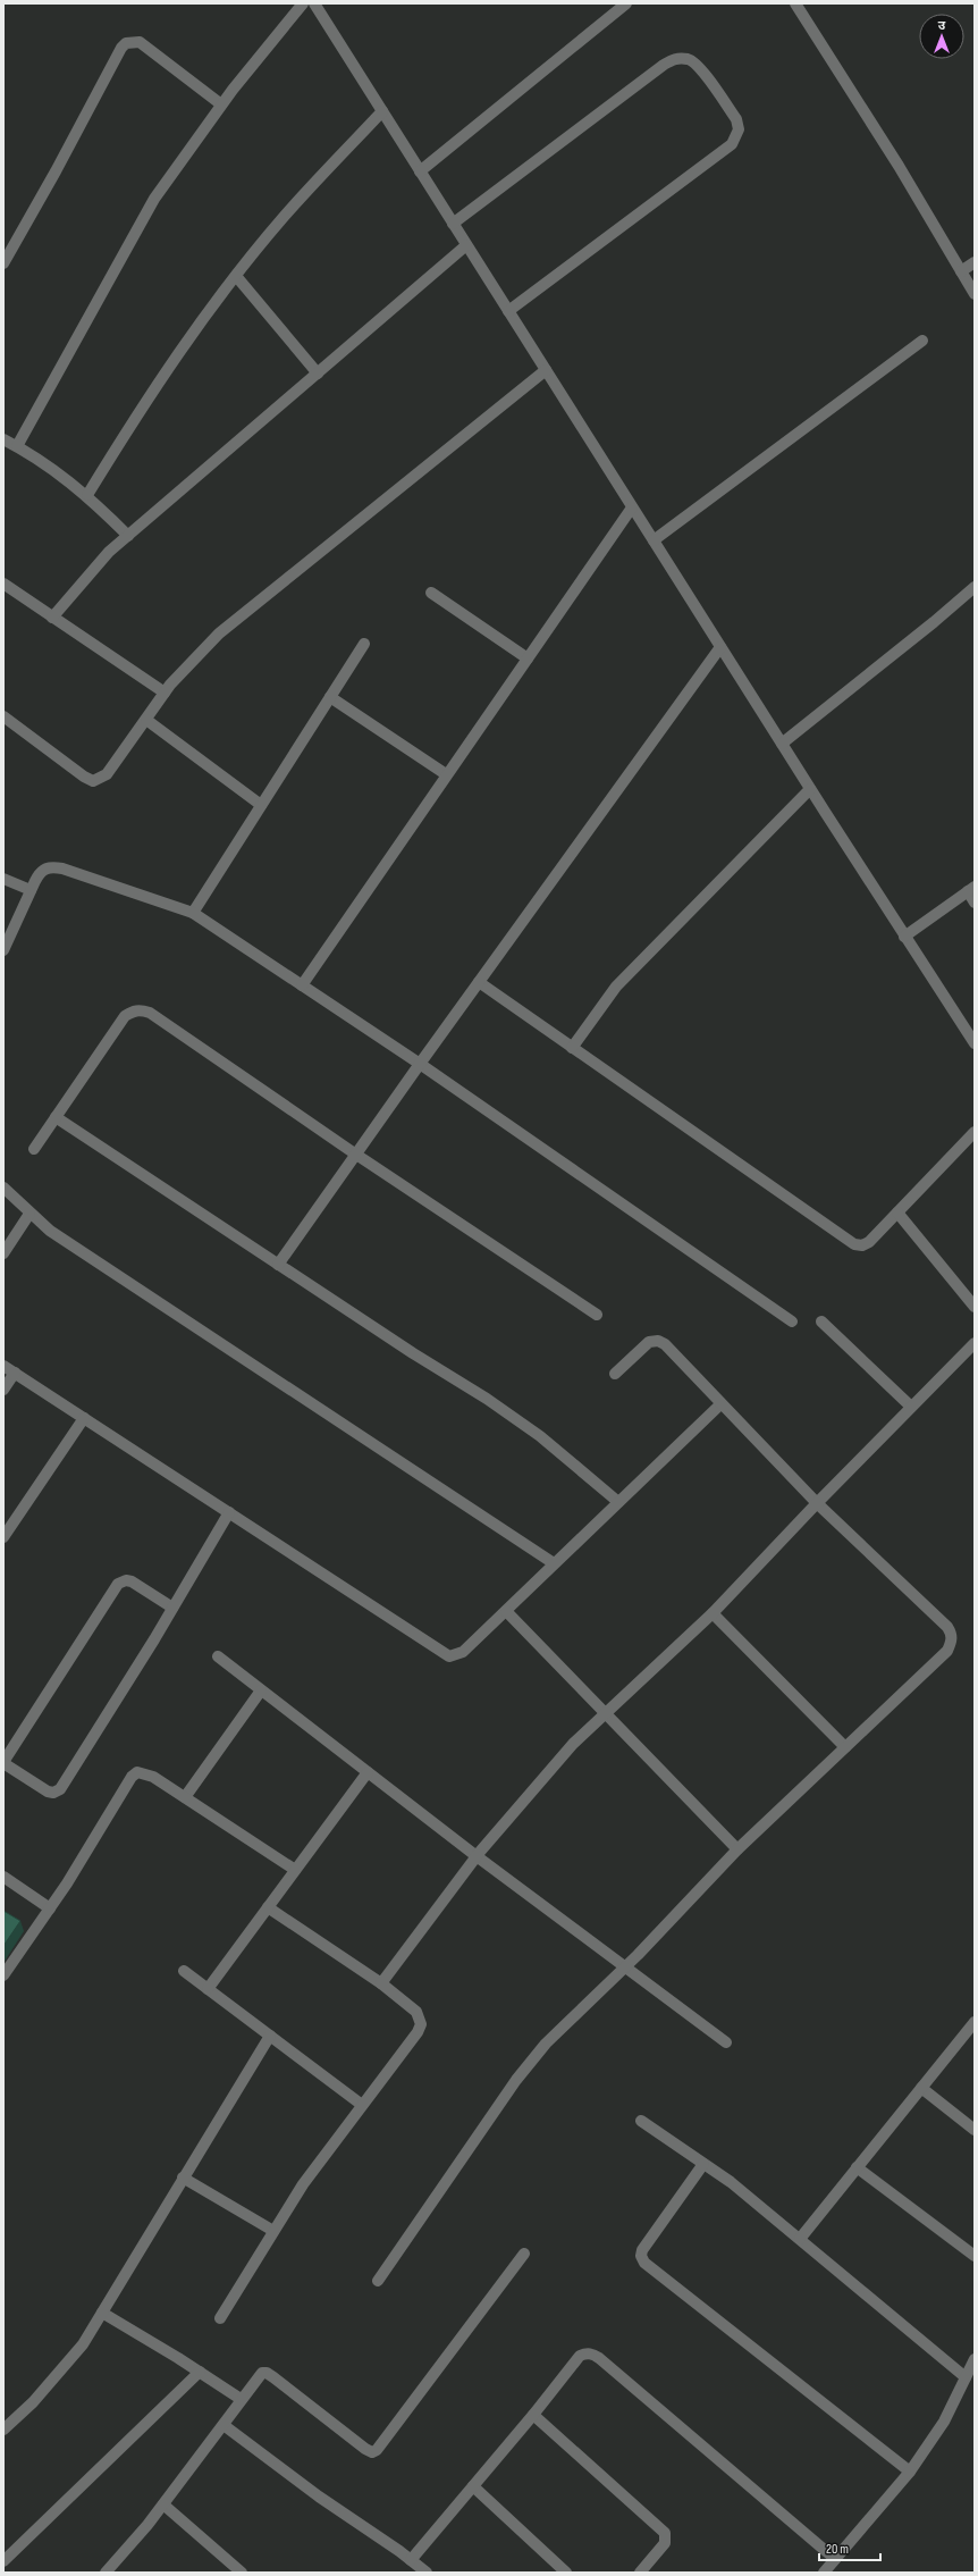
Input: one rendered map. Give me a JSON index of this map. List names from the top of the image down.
{
  "scale_bar": "20 m",
  "north": "top"
}
